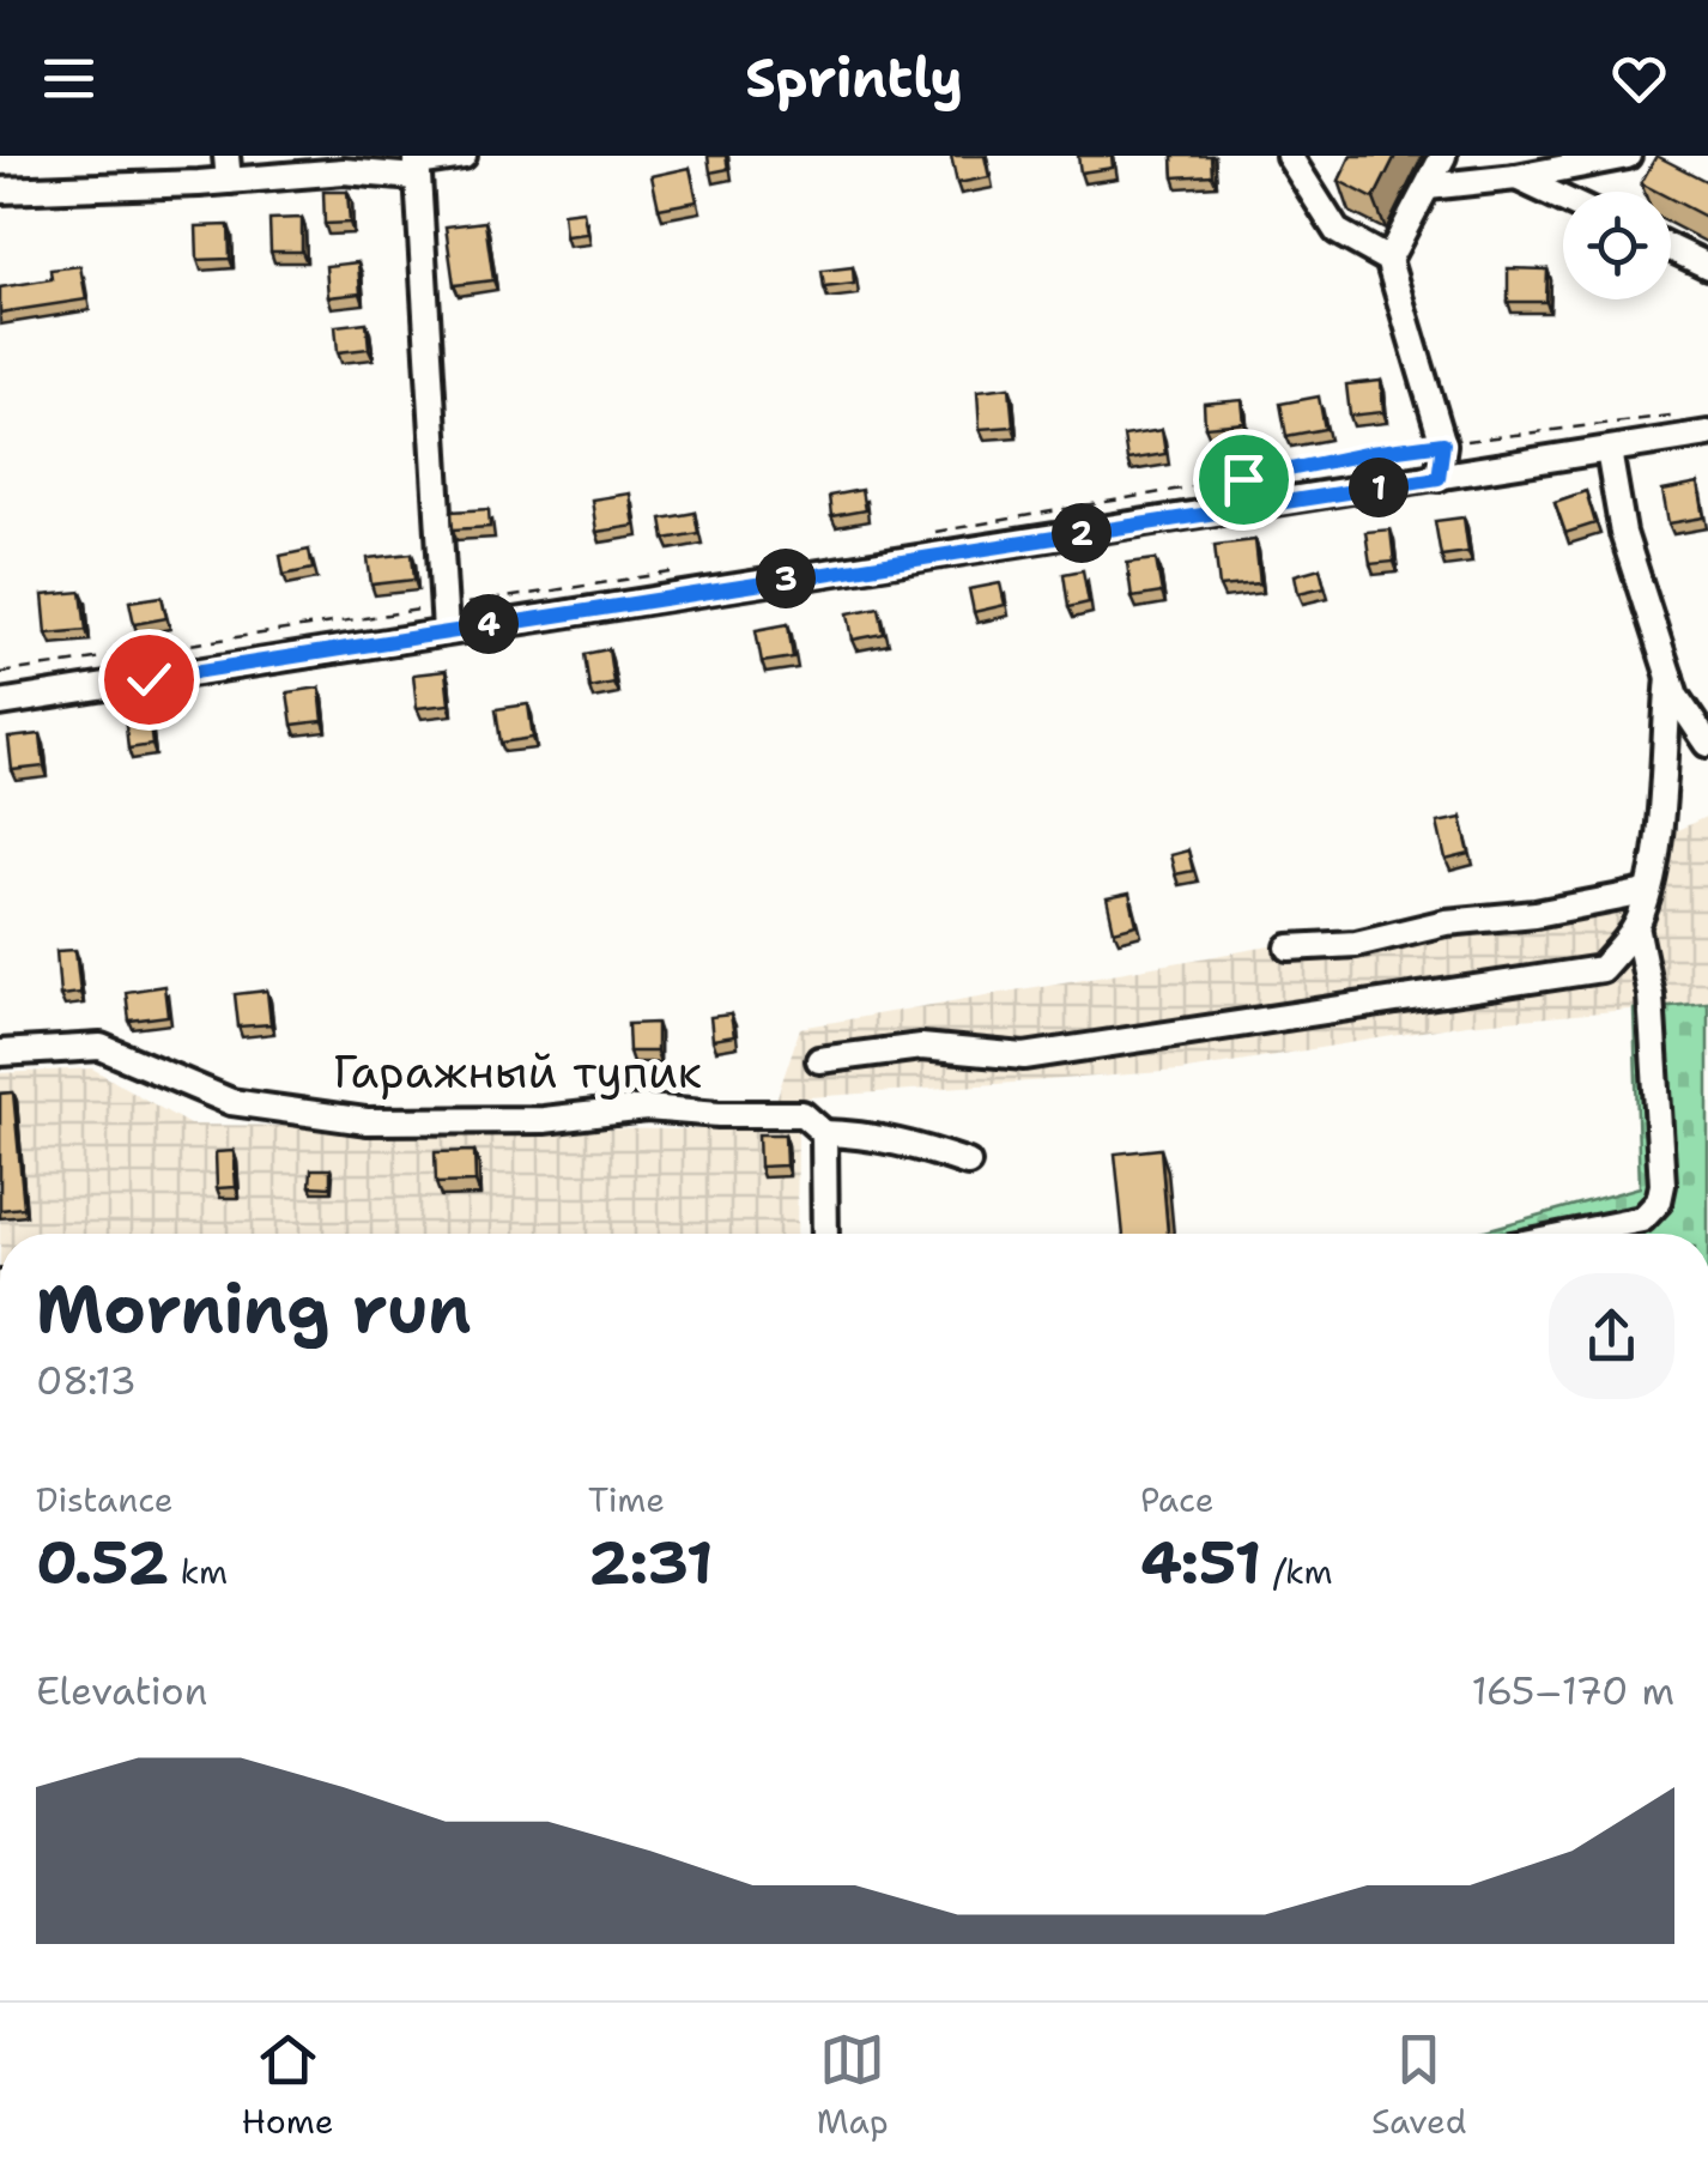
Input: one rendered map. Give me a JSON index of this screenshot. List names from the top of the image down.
{
  "streets": {
    "street": ["Гаражный тупик"]
  },
  "page": {
    "header": "Sprintly",
    "pins": [
      "1",
      "2",
      "3",
      "4"
    ],
    "heading": ["Morning run", "08:13"],
    "stats": [
      ["Distance", "0.52 km"],
      ["Time", "2:31"],
      ["Pace", "4:51 /km"]
    ],
    "chart": ["Elevation", "165–170 m"],
    "tabs": ["Home", "Map", "Saved"]
  }
}
